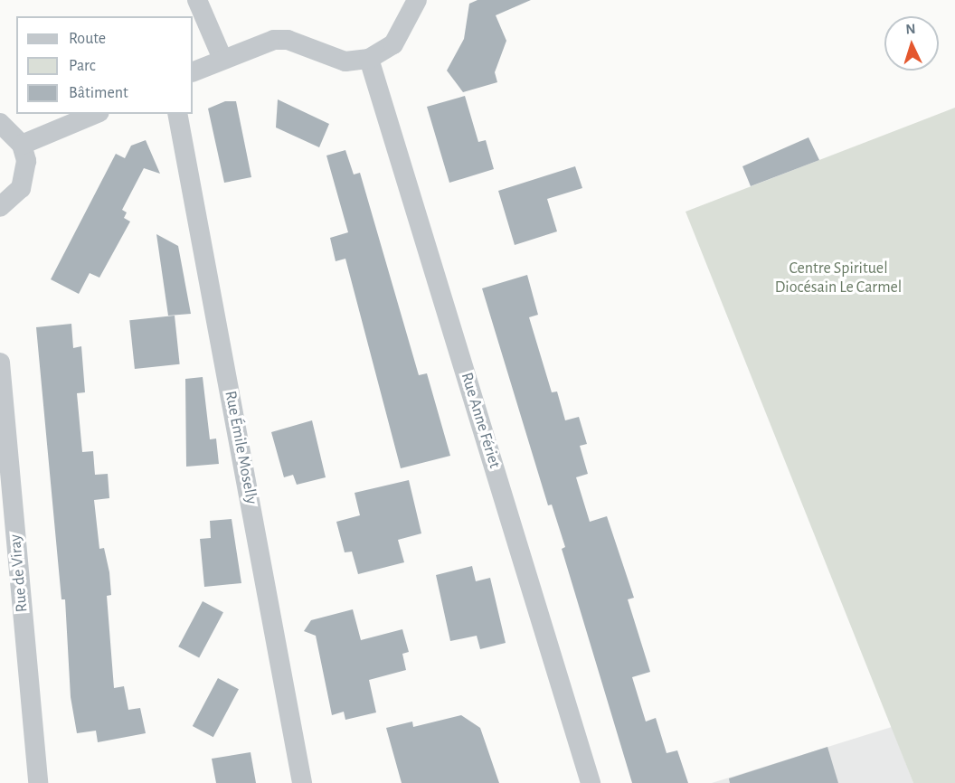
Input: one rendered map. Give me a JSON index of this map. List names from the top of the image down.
{
  "streets": {
    "street": ["Rue Anne Fériet", "Rue Émile Moselly", "Rue de Viray"]
  },
  "parks": ["Centre Spirituel Diocésain Le Carmel"],
  "legend": ["Route", "Parc", "Bâtiment"],
  "north": "top"
}
